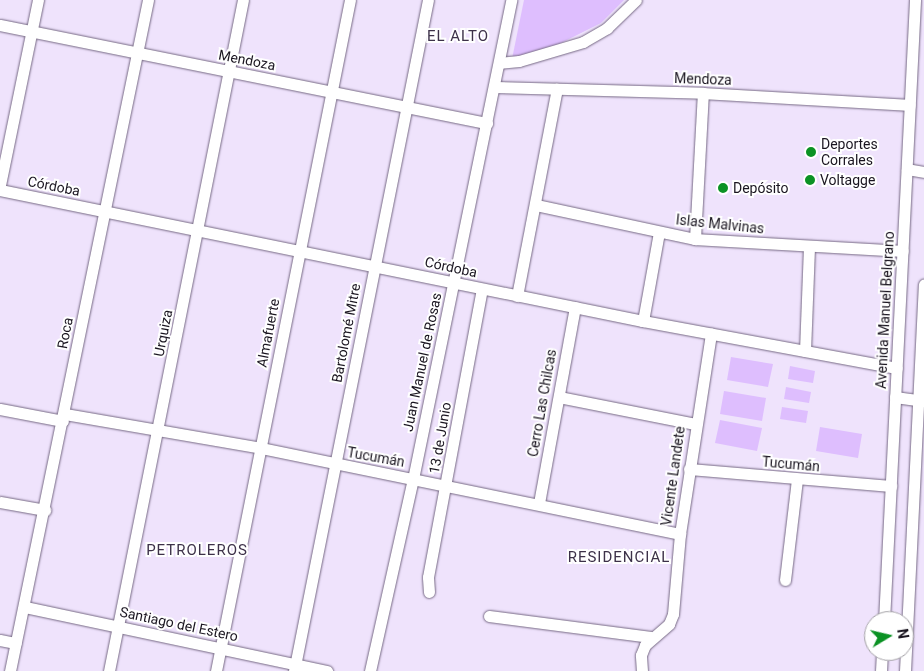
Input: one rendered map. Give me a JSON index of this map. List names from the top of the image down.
{
  "streets": {
    "street": [
      "Mendoza",
      "Córdoba",
      "Islas Malvinas",
      "Avenida Manuel Belgrano",
      "Roca",
      "Urquiza",
      "Almafuerte",
      "Bartolomé Mitre",
      "Juan Manuel de Rosas",
      "Cerro Las Chilcas",
      "13 de Junio",
      "Tucumán",
      "Vicente Landete",
      "Santiago del Estero"
    ]
  },
  "crossings": [
    ["Mendoza", "Avenida Manuel Belgrano"],
    ["Mendoza", "Roca"],
    ["Mendoza", "Urquiza"],
    ["Mendoza", "Almafuerte"],
    ["Mendoza", "Bartolomé Mitre"],
    ["Mendoza", "Juan Manuel de Rosas"],
    ["Córdoba", "Avenida Manuel Belgrano"],
    ["Córdoba", "Roca"],
    ["Córdoba", "Urquiza"],
    ["Córdoba", "Almafuerte"],
    ["Córdoba", "Bartolomé Mitre"],
    ["Córdoba", "Juan Manuel de Rosas"],
    ["Córdoba", "Cerro Las Chilcas"],
    ["Córdoba", "13 de Junio"],
    ["Córdoba", "Vicente Landete"],
    ["Islas Malvinas", "Avenida Manuel Belgrano"],
    ["Avenida Manuel Belgrano", "Tucumán"],
    ["Roca", "Tucumán"],
    ["Roca", "Santiago del Estero"],
    ["Urquiza", "Tucumán"],
    ["Urquiza", "Santiago del Estero"],
    ["Almafuerte", "Tucumán"],
    ["Almafuerte", "Santiago del Estero"],
    ["Bartolomé Mitre", "Tucumán"],
    ["Bartolomé Mitre", "Santiago del Estero"],
    ["Juan Manuel de Rosas", "Tucumán"],
    ["Cerro Las Chilcas", "Tucumán"],
    ["13 de Junio", "Tucumán"],
    ["Tucumán", "Vicente Landete"]
  ],
  "districts": ["EL ALTO", "PETROLEROS", "RESIDENCIAL"],
  "places": ["Deportes Corrales", "Voltagge", "Depósito"],
  "north": "right"
}
